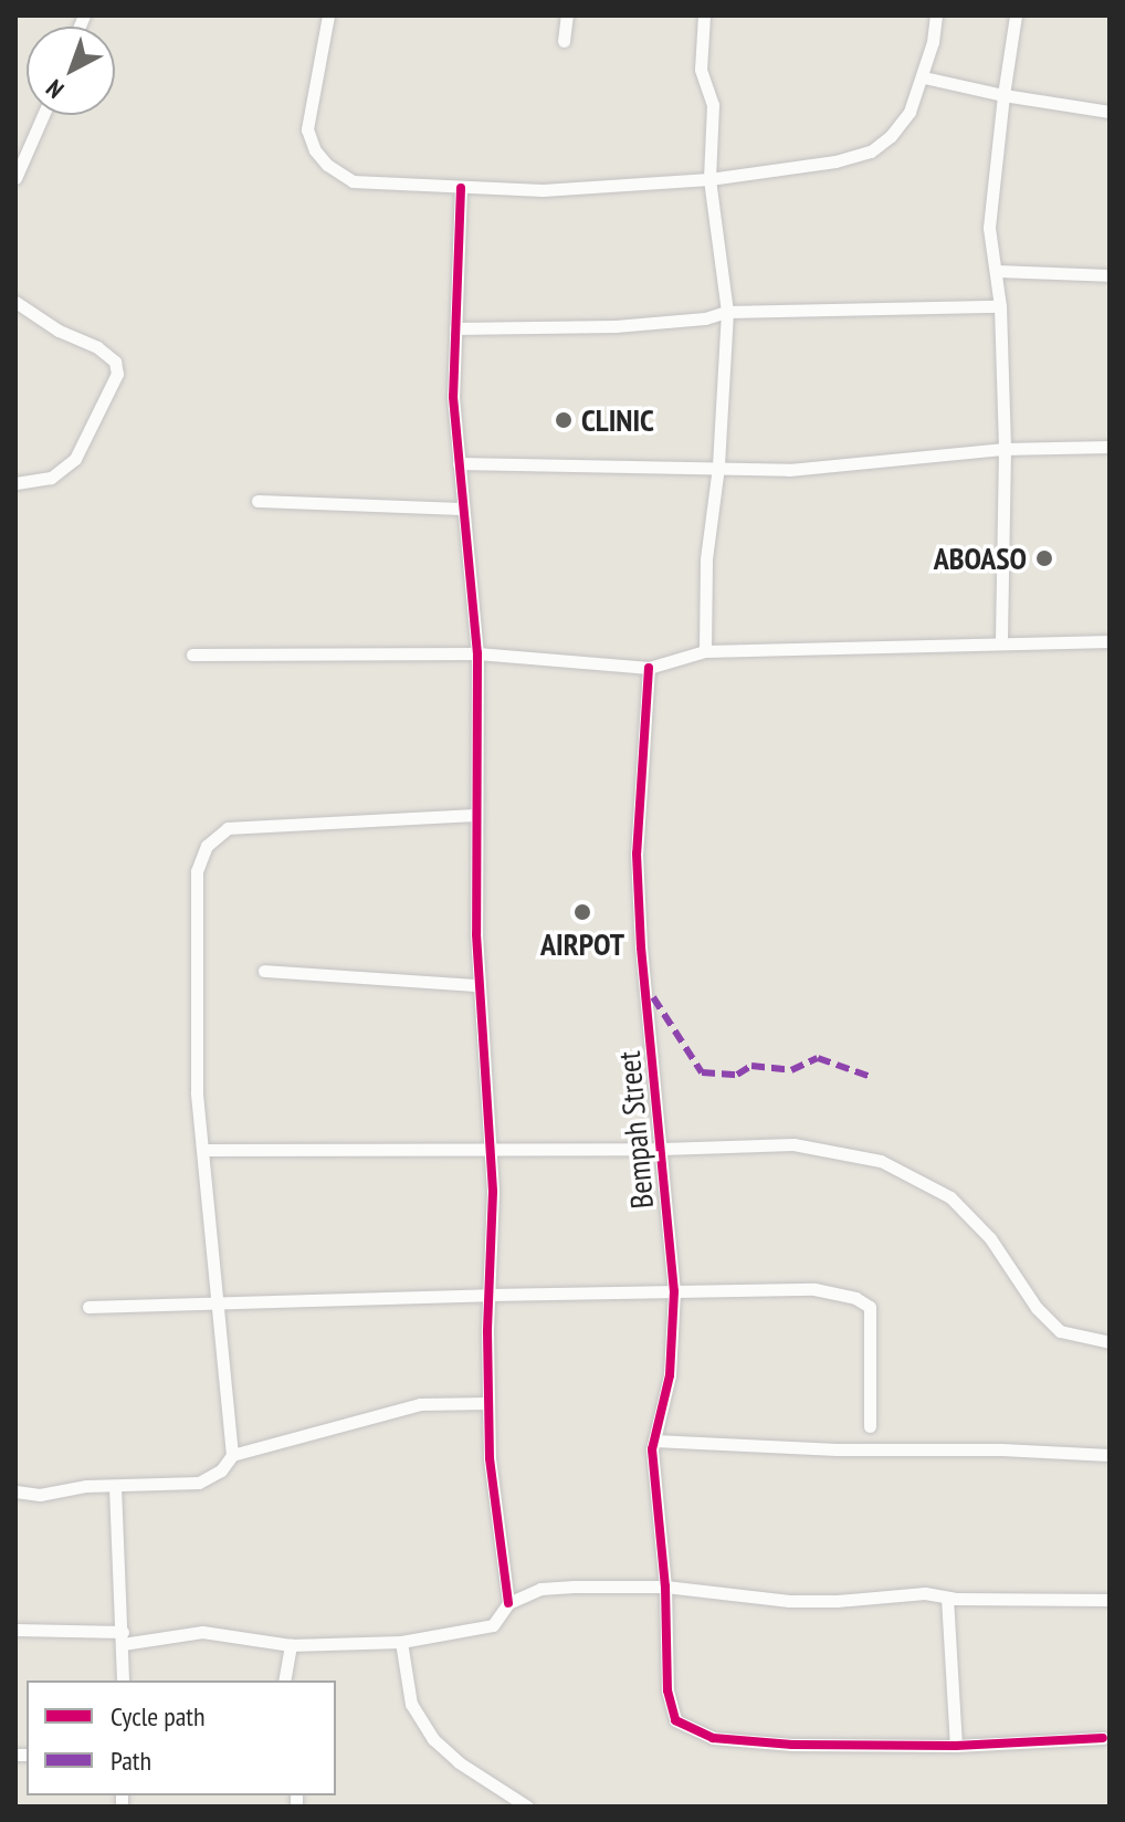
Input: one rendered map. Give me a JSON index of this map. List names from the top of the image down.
{
  "streets": {
    "street": ["Bempah Street"]
  },
  "places": ["CLINIC", "ABOASO", "AIRPOT"],
  "legend": ["Cycle path", "Path"],
  "north": "bottom left"
}
